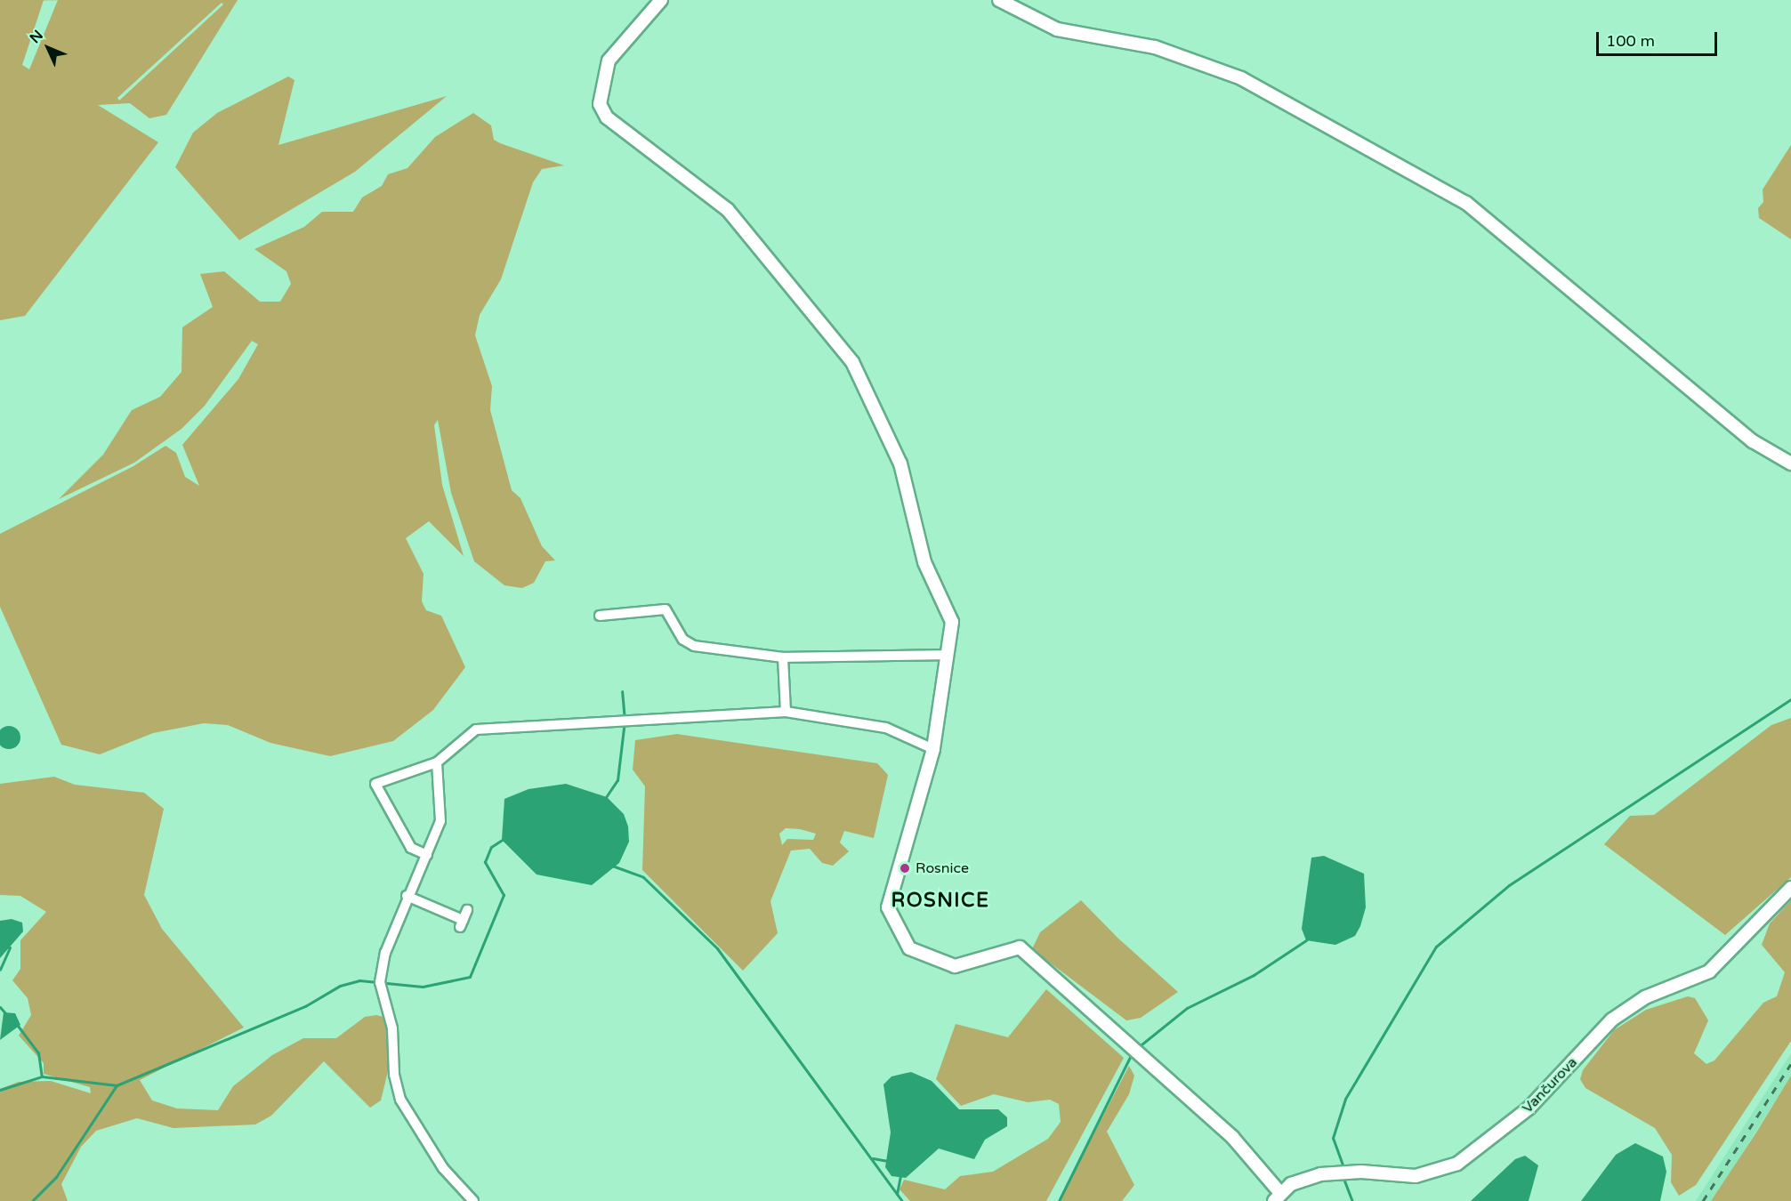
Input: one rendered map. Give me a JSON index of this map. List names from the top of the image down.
{
  "streets": {
    "street": ["Vančurova"]
  },
  "districts": ["ROSNICE"],
  "places": ["Rosnice"],
  "scale_bar": "100 m",
  "north": "top left"
}
